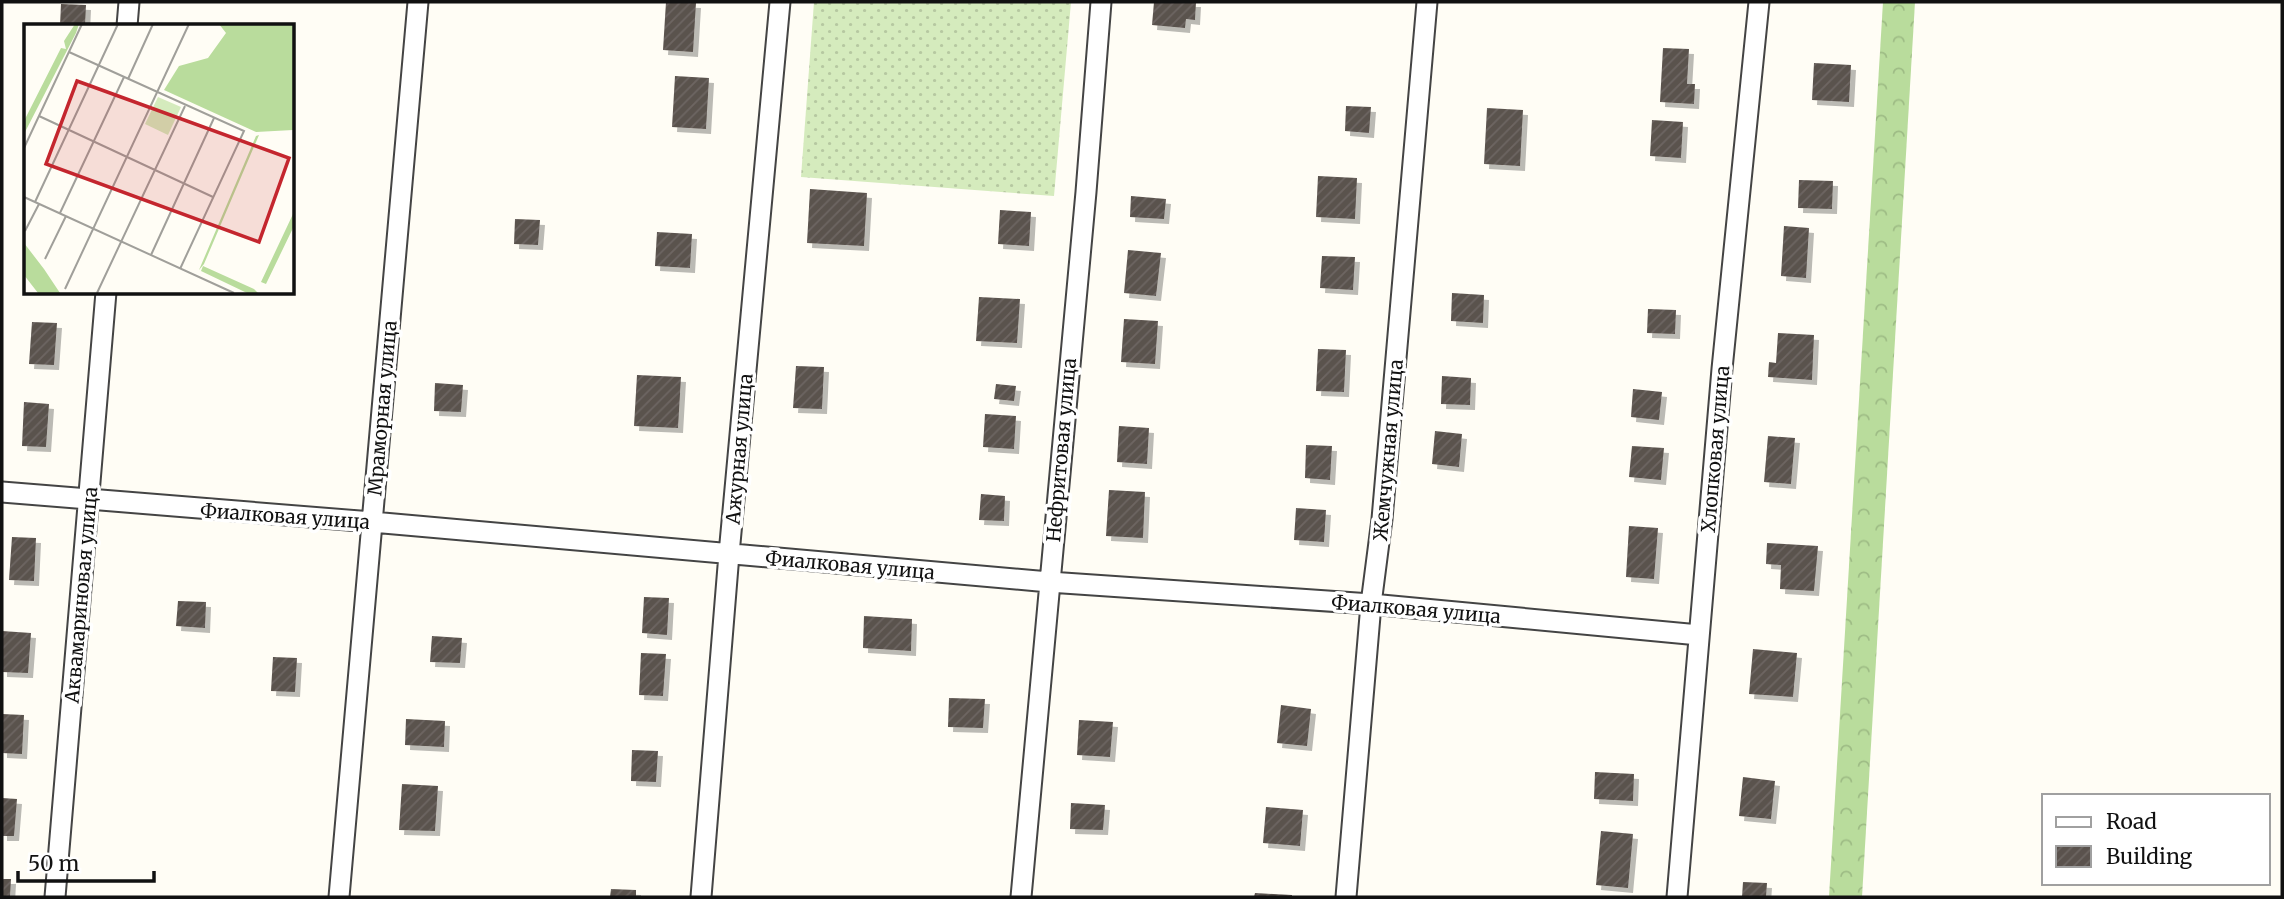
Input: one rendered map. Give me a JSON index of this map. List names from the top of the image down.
{
  "streets": {
    "street": [
      "Мраморная улица",
      "Ажурная улица",
      "Хлопковая улица",
      "Нефритовая улица",
      "Жемчужная улица",
      "Фиалковая улица",
      "Аквамариновая улица"
    ]
  },
  "crossings": [
    ["Мраморная улица", "Фиалковая улица"],
    ["Ажурная улица", "Фиалковая улица"],
    ["Хлопковая улица", "Фиалковая улица"],
    ["Нефритовая улица", "Фиалковая улица"],
    ["Жемчужная улица", "Фиалковая улица"],
    ["Фиалковая улица", "Аквамариновая улица"]
  ],
  "legend": ["Road", "Building"],
  "scale_bar": "50 m"
}
